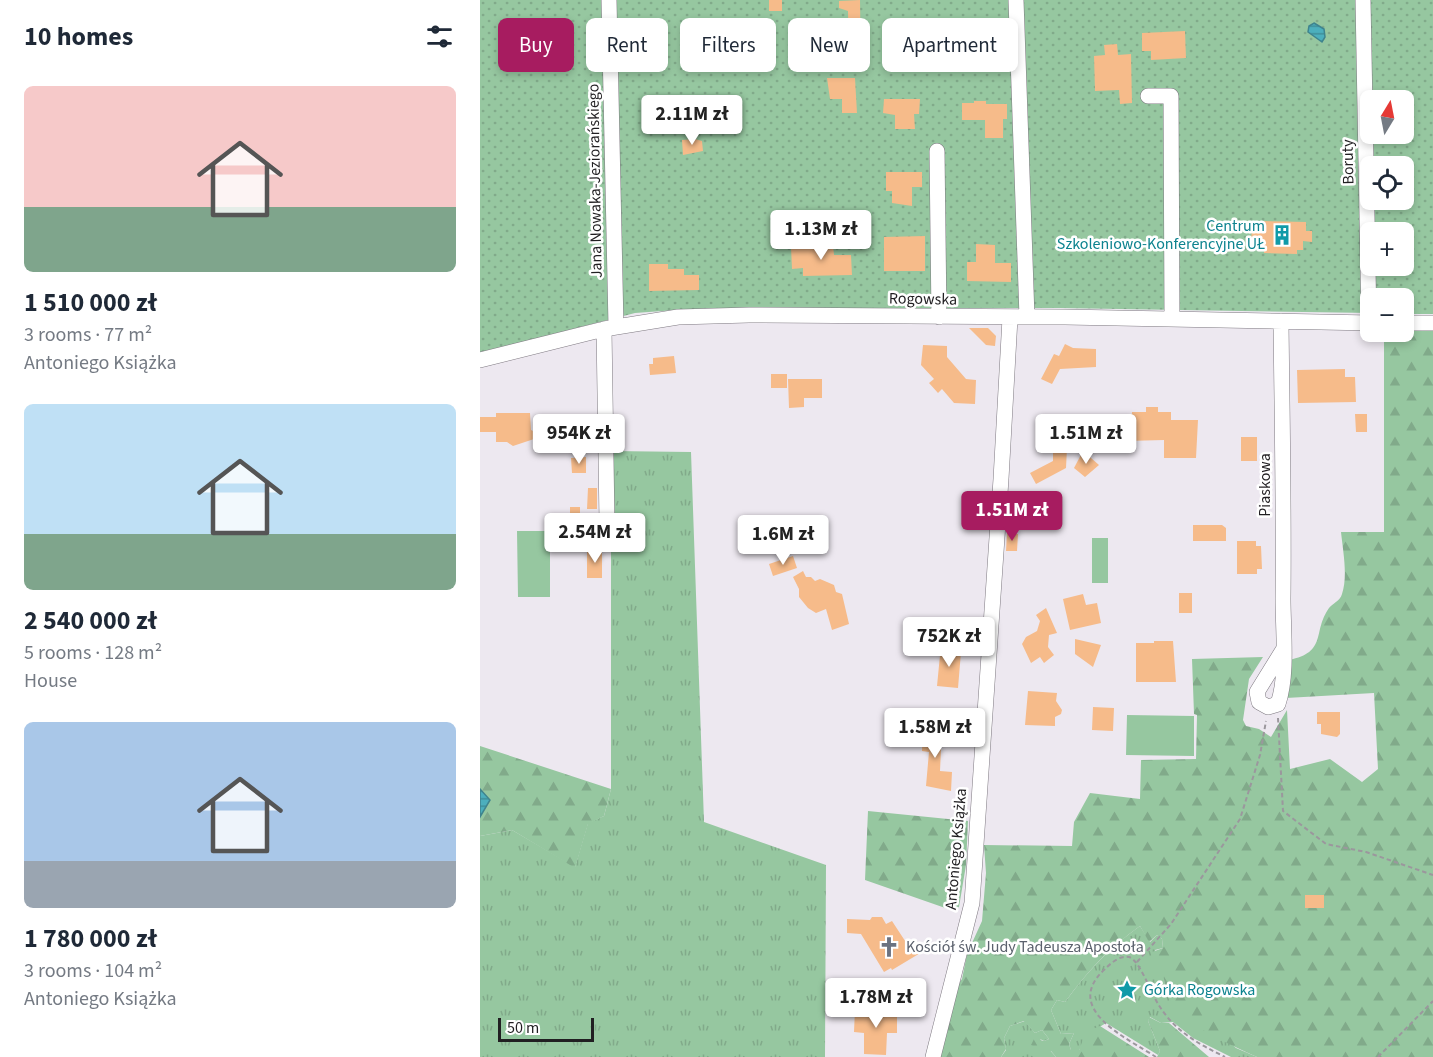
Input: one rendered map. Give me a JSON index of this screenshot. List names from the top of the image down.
{
  "streets": {
    "street": [
      "Boruty",
      "Jana Nowaka-Jeziorańskiego",
      "Rogowska",
      "Piaskowa",
      "Antoniego Książka"
    ]
  },
  "crossings": [
    ["Jana Nowaka-Jeziorańskiego", "Rogowska"],
    ["Rogowska", "Piaskowa"],
    ["Rogowska", "Antoniego Książka"]
  ],
  "places": {
    "building": ["Centrum Szkoleniowo-Konferencyjne UŁ"],
    "church": ["Kościół św. Judy Tadeusza Apostoła"],
    "place": ["Górka Rogowska"]
  },
  "scale_bar": "50 m",
  "north": "top",
  "page": {
    "heading": "10 homes",
    "chip": [
      "Buy",
      "Rent",
      "Filters",
      "New",
      "Apartment"
    ],
    "list": [
      {
        "name": "1 510 000 zł",
        "note": "3 rooms · 77 m² · Antoniego Książka"
      },
      {
        "name": "2 540 000 zł",
        "note": "5 rooms · 128 m² · House"
      },
      {
        "name": "1 780 000 zł",
        "note": "3 rooms · 104 m² · Antoniego Książka"
      }
    ],
    "map_buttons": ["+", "−"],
    "price": [
      "2.11M zł",
      "1.13M zł",
      "954K zł",
      "1.51M zł",
      "1.51M zł",
      "2.54M zł",
      "1.6M zł",
      "752K zł",
      "1.58M zł",
      "1.78M zł"
    ],
    "scale": "50 m"
  }
}
